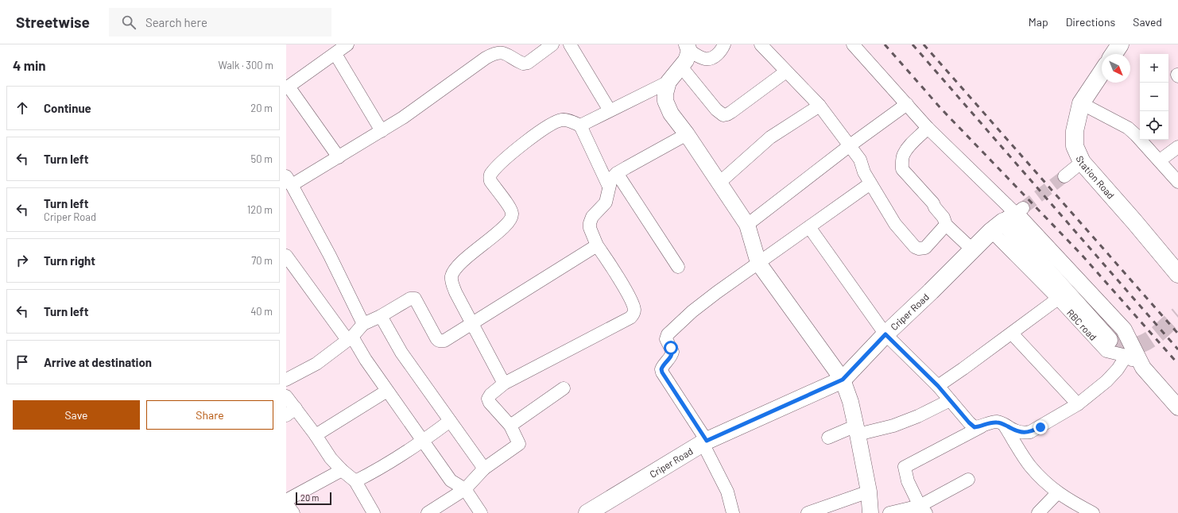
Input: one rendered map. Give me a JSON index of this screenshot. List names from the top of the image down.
{
  "streets": {
    "main road": ["Station Road", "Criper Road"],
    "street": ["RBC road"]
  },
  "crossings": [
    ["Criper Road", "RBC road"]
  ],
  "scale_bar": "20 m",
  "north": "bottom right",
  "page": {
    "header": "Streetwise",
    "search": "Search here",
    "nav": ["Map", "Directions", "Saved"],
    "heading": ["4 min", "Walk · 300 m"],
    "map_buttons": ["+", "−"],
    "list": [
      ["Continue", "20 m"],
      ["Turn left", "50 m"],
      ["Turn left", "Criper Road", "120 m"],
      ["Turn right", "70 m"],
      ["Turn left", "40 m"],
      "Arrive at destination"
    ],
    "buttons": ["Save", "Share"],
    "scale": "20 m"
  }
}
